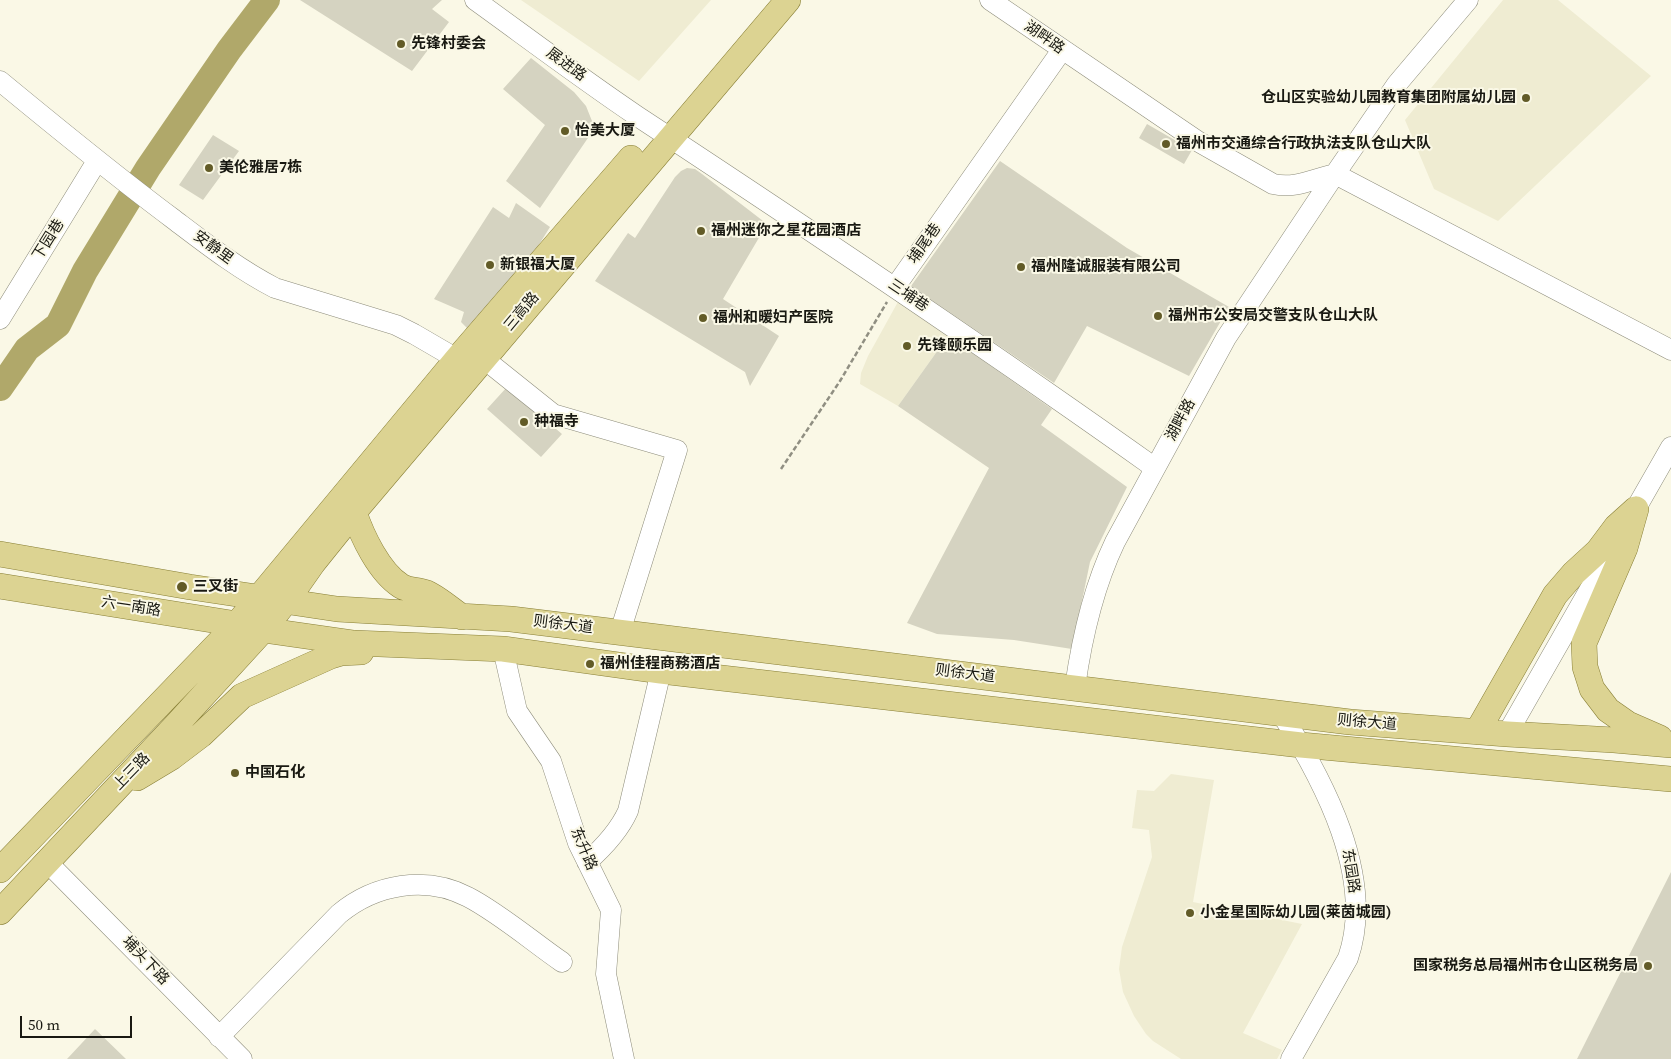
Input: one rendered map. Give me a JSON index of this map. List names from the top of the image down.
{
  "streets": {
    "main road": [
      "三高路",
      "六一南路",
      "则徐大道",
      "上三路"
    ],
    "street": [
      "湖畔路",
      "展进路",
      "下园巷",
      "埔尾巷",
      "安静里",
      "三埔巷",
      "东升路",
      "东园路",
      "埔头下路"
    ]
  },
  "crossings": [
    ["湖畔路", "埔尾巷"],
    ["湖畔路", "三埔巷"],
    ["湖畔路", "则徐大道"],
    ["展进路", "三埔巷"],
    ["展进路", "三高路"],
    ["下园巷", "安静里"],
    ["埔尾巷", "三埔巷"],
    ["安静里", "三高路"],
    ["三埔巷", "三高路"],
    ["三高路", "六一南路"],
    ["三高路", "则徐大道"],
    ["三高路", "上三路"],
    ["六一南路", "则徐大道"],
    ["六一南路", "上三路"],
    ["则徐大道", "上三路"],
    ["则徐大道", "东升路"],
    ["则徐大道", "东园路"],
    ["上三路", "埔头下路"]
  ],
  "places": [
    "先锋村委会",
    "仓山区实验幼儿园教育集团附属幼儿园",
    "怡美大厦",
    "福州市交通综合行政执法支队仓山大队",
    "美伦雅居7栋",
    "福州迷你之星花园酒店",
    "新银福大厦",
    "福州隆诚服装有限公司",
    "福州市公安局交警支队仓山大队",
    "福州和暖妇产医院",
    "先锋颐乐园",
    "种福寺",
    "三叉街",
    "福州佳程商務酒店",
    "中国石化",
    "小金星国际幼儿园(莱茵城园)",
    "国家税务总局福州市仓山区税务局"
  ],
  "scale_bar": "50 m"
}
